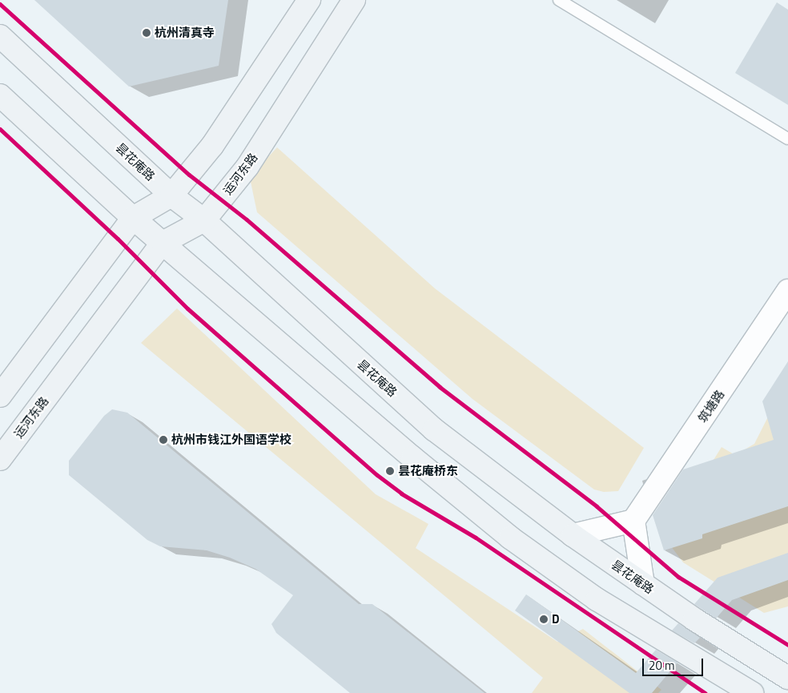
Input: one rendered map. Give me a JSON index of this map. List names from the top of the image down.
{
  "streets": {
    "main road": ["昙花庵路", "运河东路"],
    "street": ["筑塘路"]
  },
  "crossings": [
    ["昙花庵路", "运河东路"]
  ],
  "places": [
    "杭州清真寺",
    "杭州市钱江外国语学校",
    "昙花庵桥东",
    "D"
  ],
  "scale_bar": "20 m"
}
